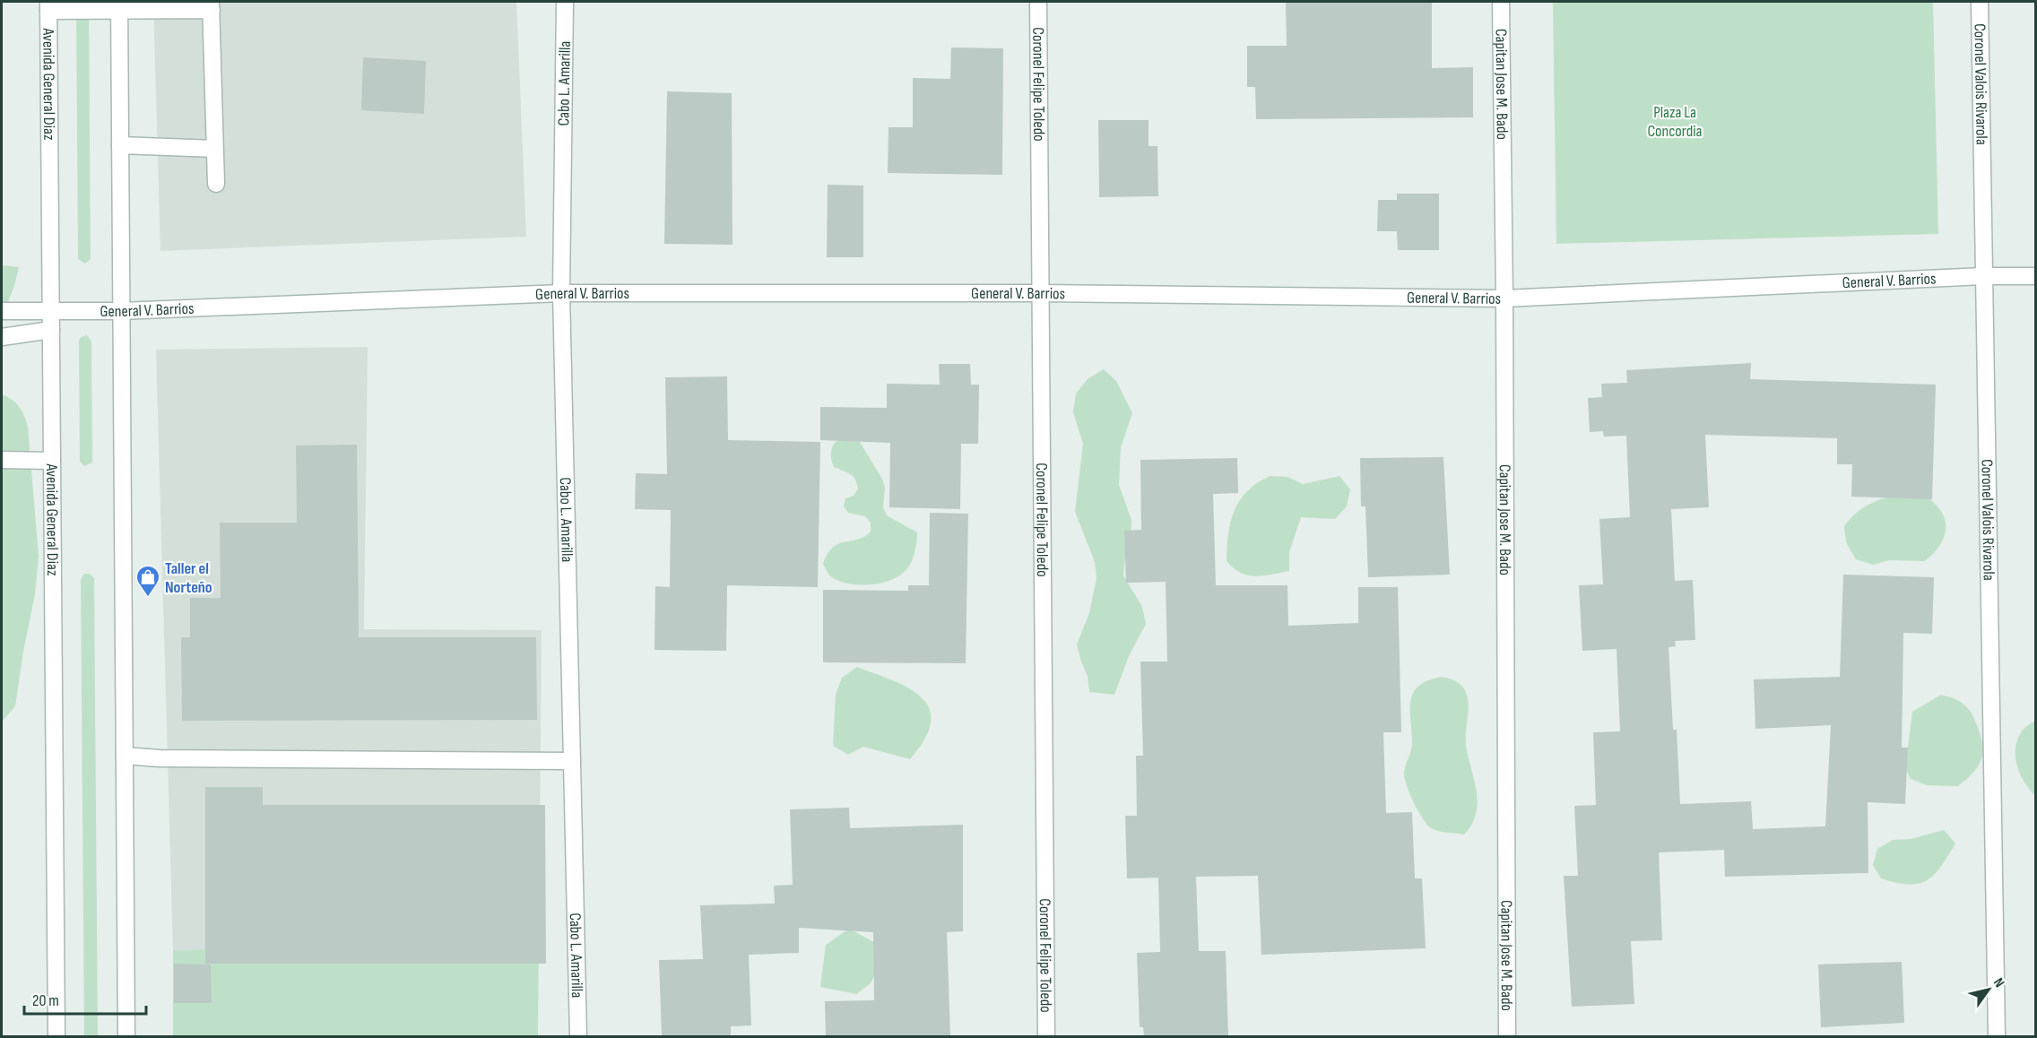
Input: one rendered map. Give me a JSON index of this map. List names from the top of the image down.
{
  "streets": {
    "street": [
      "Avenida General Diaz",
      "Cabo L. Amarilla",
      "Coronel Felipe Toledo",
      "Capitan Jose M. Bado",
      "Coronel Valois Rivarola",
      "General V. Barrios"
    ]
  },
  "crossings": [
    ["Avenida General Diaz", "General V. Barrios"],
    ["Cabo L. Amarilla", "General V. Barrios"],
    ["Coronel Felipe Toledo", "General V. Barrios"],
    ["Capitan Jose M. Bado", "General V. Barrios"],
    ["Coronel Valois Rivarola", "General V. Barrios"]
  ],
  "parks": ["Plaza La Concordia"],
  "places": {
    "shop": ["Taller el Norteño"]
  },
  "scale_bar": "20 m",
  "north": "top right"
}
